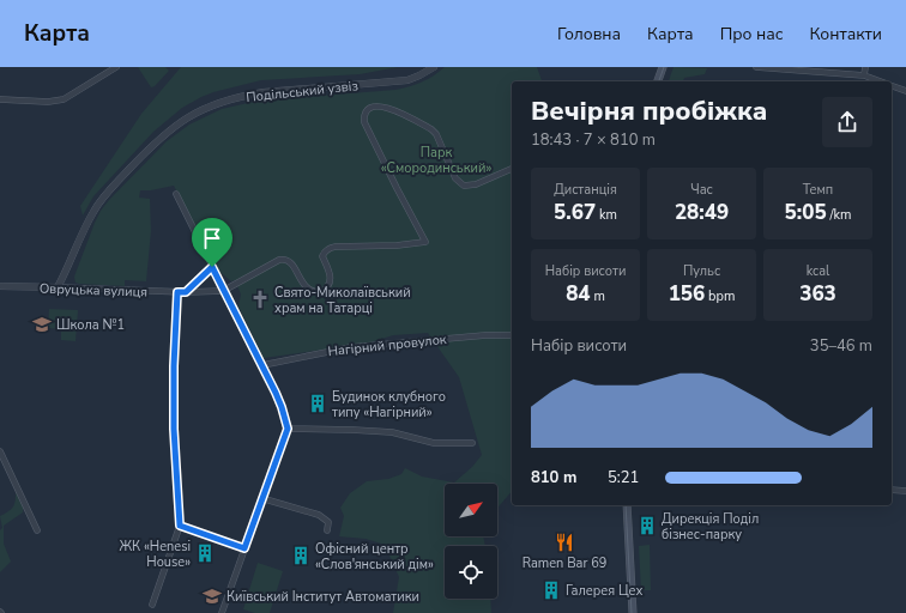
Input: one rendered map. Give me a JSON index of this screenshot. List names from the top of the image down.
{
  "streets": {
    "street": ["Подільський узвіз", "Овруцька вулиця", "Нагірний провулок"]
  },
  "crossings": [
    ["Подільський узвіз", "Овруцька вулиця"]
  ],
  "parks": ["Парк «Смородинський»"],
  "places": {
    "church": ["Свято-Миколаївський храм на Татарці"],
    "school or university": ["Школа №1", "Київський Інститут Автоматики"],
    "building": [
      "Будинок клубного типу «Нагірний»",
      "Дирекція Поділ бізнес-парку",
      "ЖК «Henesi House»",
      "Офісний центр «Слов'янський дім»",
      "Галерея Цех"
    ],
    "restaurant": ["Ramen Bar 69"]
  },
  "north": "top right",
  "page": {
    "header": "Карта",
    "nav": [
      "Головна",
      "Карта",
      "Про нас",
      "Контакти"
    ],
    "heading": ["Вечірня пробіжка", "18:43 · 7 × 810 m"],
    "stats": [
      ["Дистанція", "5.67 km"],
      ["Час", "28:49"],
      ["Темп", "5:05 /km"],
      ["Набір висоти", "84 m"],
      ["Пульс", "156 bpm"],
      ["kcal", "363"]
    ],
    "chart": ["Набір висоти", "35–46 m"],
    "list": [
      {
        "name": "810 m",
        "note": "5:21"
      }
    ]
  }
}
